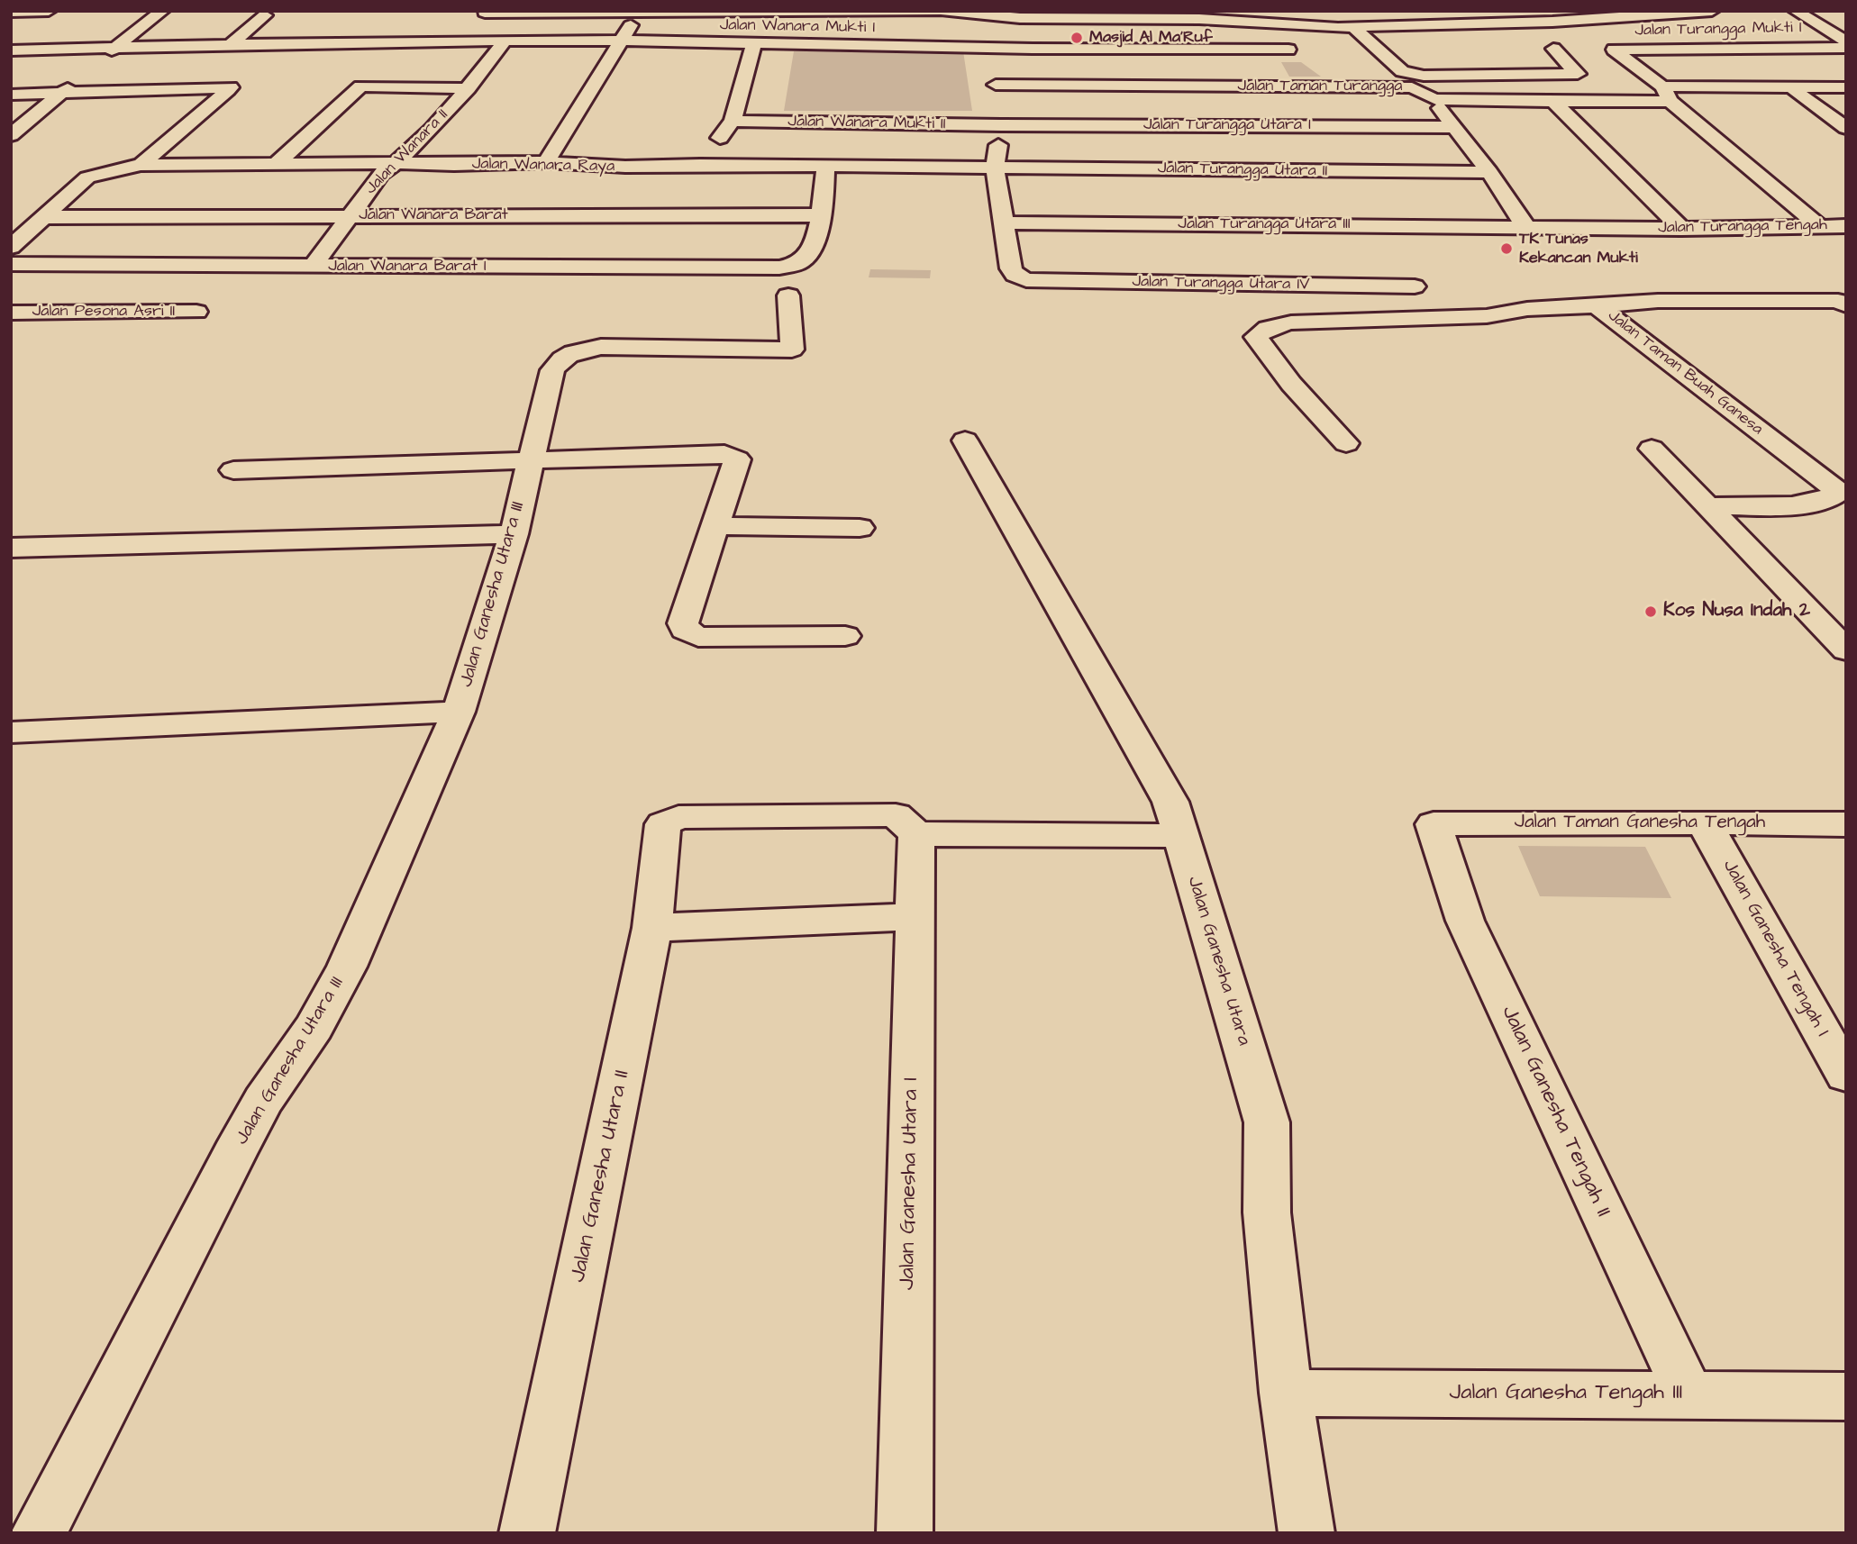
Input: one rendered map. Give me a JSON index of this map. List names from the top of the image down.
{
  "streets": {
    "street": [
      "Jalan Wanara Mukti I",
      "Jalan Turangga Mukti I",
      "Jalan Taman Turangga",
      "Jalan Wanara Mukti II",
      "Jalan Turangga Utara I",
      "Jalan Wanara II",
      "Jalan Wanara Raya",
      "Jalan Turangga Utara II",
      "Jalan Wanara Barat",
      "Jalan Turangga Utara III",
      "Jalan Turangga Tengah",
      "Jalan Wanara Barat I",
      "Jalan Turangga Utara IV",
      "Jalan Pesona Asri II",
      "Jalan Taman Buah Ganesa",
      "Jalan Ganesha Utara III",
      "Jalan Taman Ganesha Tengah",
      "Jalan Ganesha Tengah I",
      "Jalan Ganesha Utara",
      "Jalan Ganesha Tengah II",
      "Jalan Ganesha Utara II",
      "Jalan Ganesha Utara I",
      "Jalan Ganesha Tengah III"
    ]
  },
  "crossings": [
    ["Jalan Wanara Mukti I", "Jalan Wanara II"],
    ["Jalan Turangga Mukti I", "Jalan Taman Turangga"],
    ["Jalan Wanara Mukti II", "Jalan Turangga Utara I"],
    ["Jalan Wanara II", "Jalan Wanara Raya"],
    ["Jalan Wanara II", "Jalan Wanara Barat"],
    ["Jalan Wanara II", "Jalan Wanara Barat I"],
    ["Jalan Wanara Raya", "Jalan Turangga Utara II"],
    ["Jalan Wanara Raya", "Jalan Wanara Barat"],
    ["Jalan Wanara Barat", "Jalan Wanara Barat I"],
    ["Jalan Turangga Utara III", "Jalan Turangga Tengah"],
    ["Jalan Turangga Utara III", "Jalan Turangga Utara IV"],
    ["Jalan Taman Ganesha Tengah", "Jalan Ganesha Tengah I"],
    ["Jalan Taman Ganesha Tengah", "Jalan Ganesha Tengah II"],
    ["Jalan Ganesha Utara", "Jalan Ganesha Tengah III"],
    ["Jalan Ganesha Tengah II", "Jalan Ganesha Tengah III"],
    ["Jalan Ganesha Utara II", "Jalan Ganesha Utara I"]
  ],
  "places": ["Masjid Al Ma'Ruf", "TK Tunas Kekancan Mukti", "Kos Nusa Indah 2"]
}
